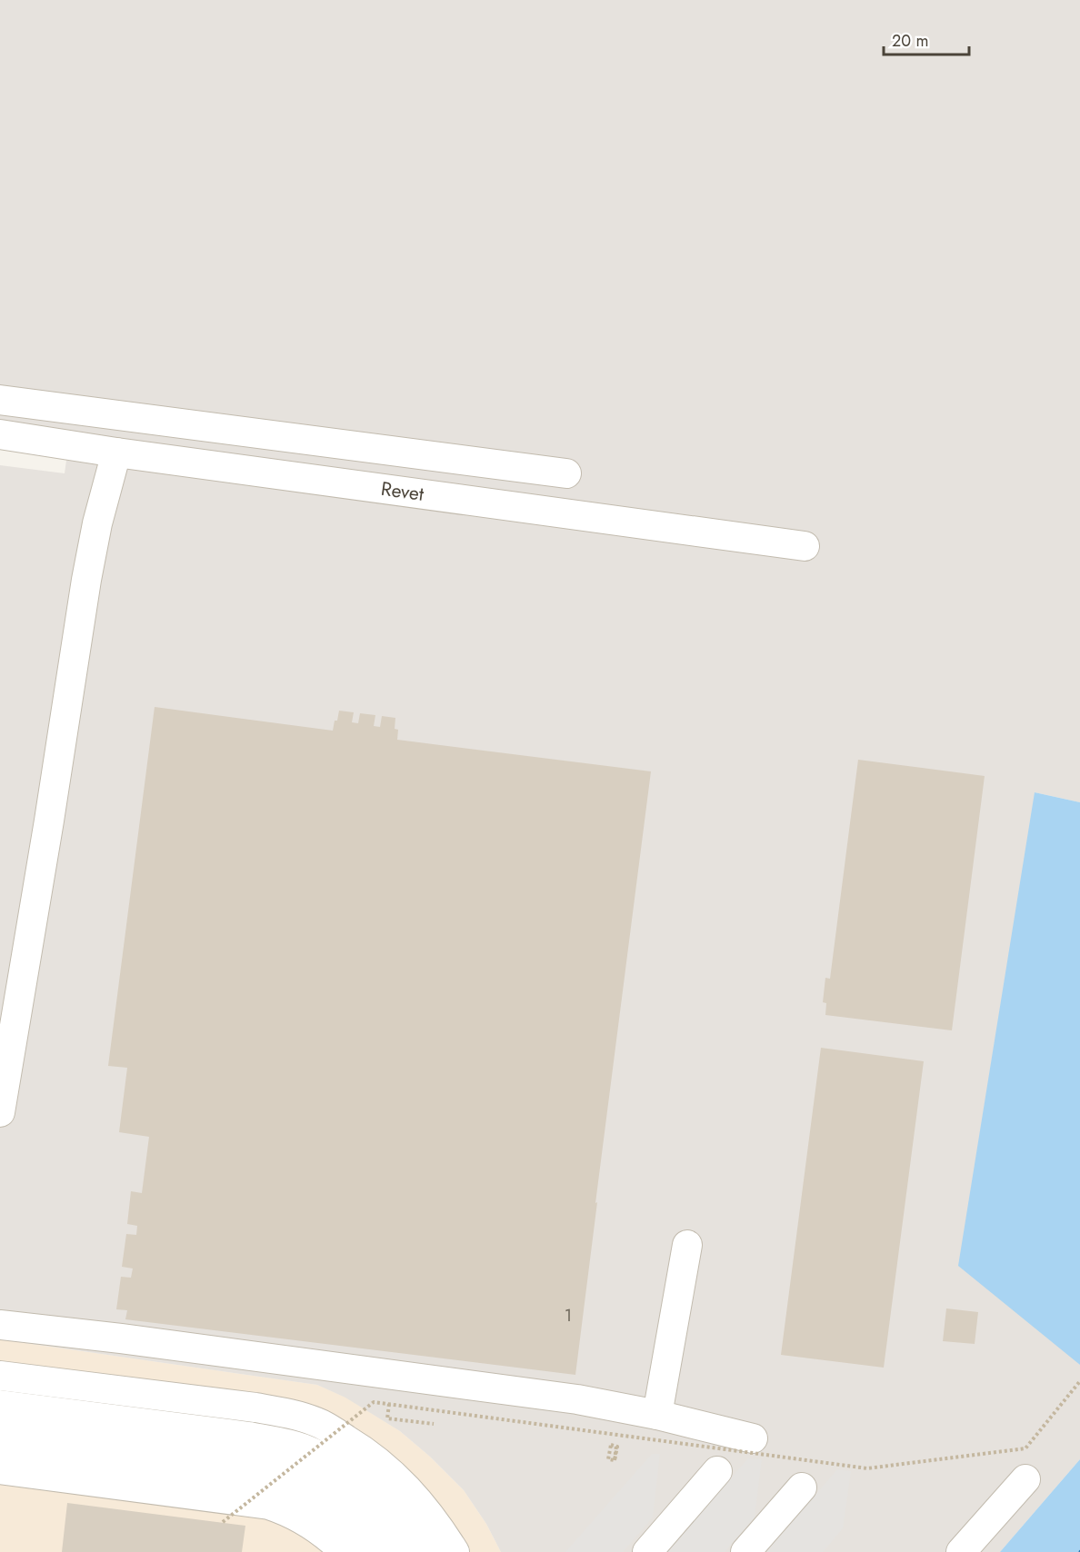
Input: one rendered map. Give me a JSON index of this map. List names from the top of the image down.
{
  "streets": {
    "street": ["Revet"]
  },
  "house_numbers": ["1"],
  "scale_bar": "20 m"
}
